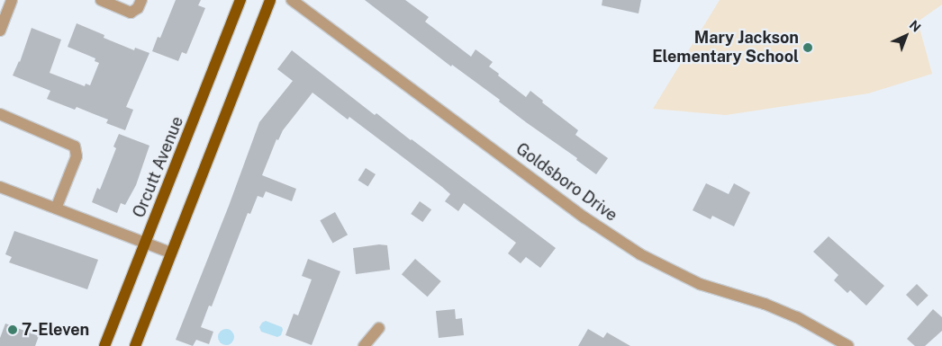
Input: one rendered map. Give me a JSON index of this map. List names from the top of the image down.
{
  "streets": {
    "main road": ["Orcutt Avenue"],
    "street": ["Goldsboro Drive"]
  },
  "places": ["Mary Jackson Elementary School", "7-Eleven"],
  "north": "top right"
}
